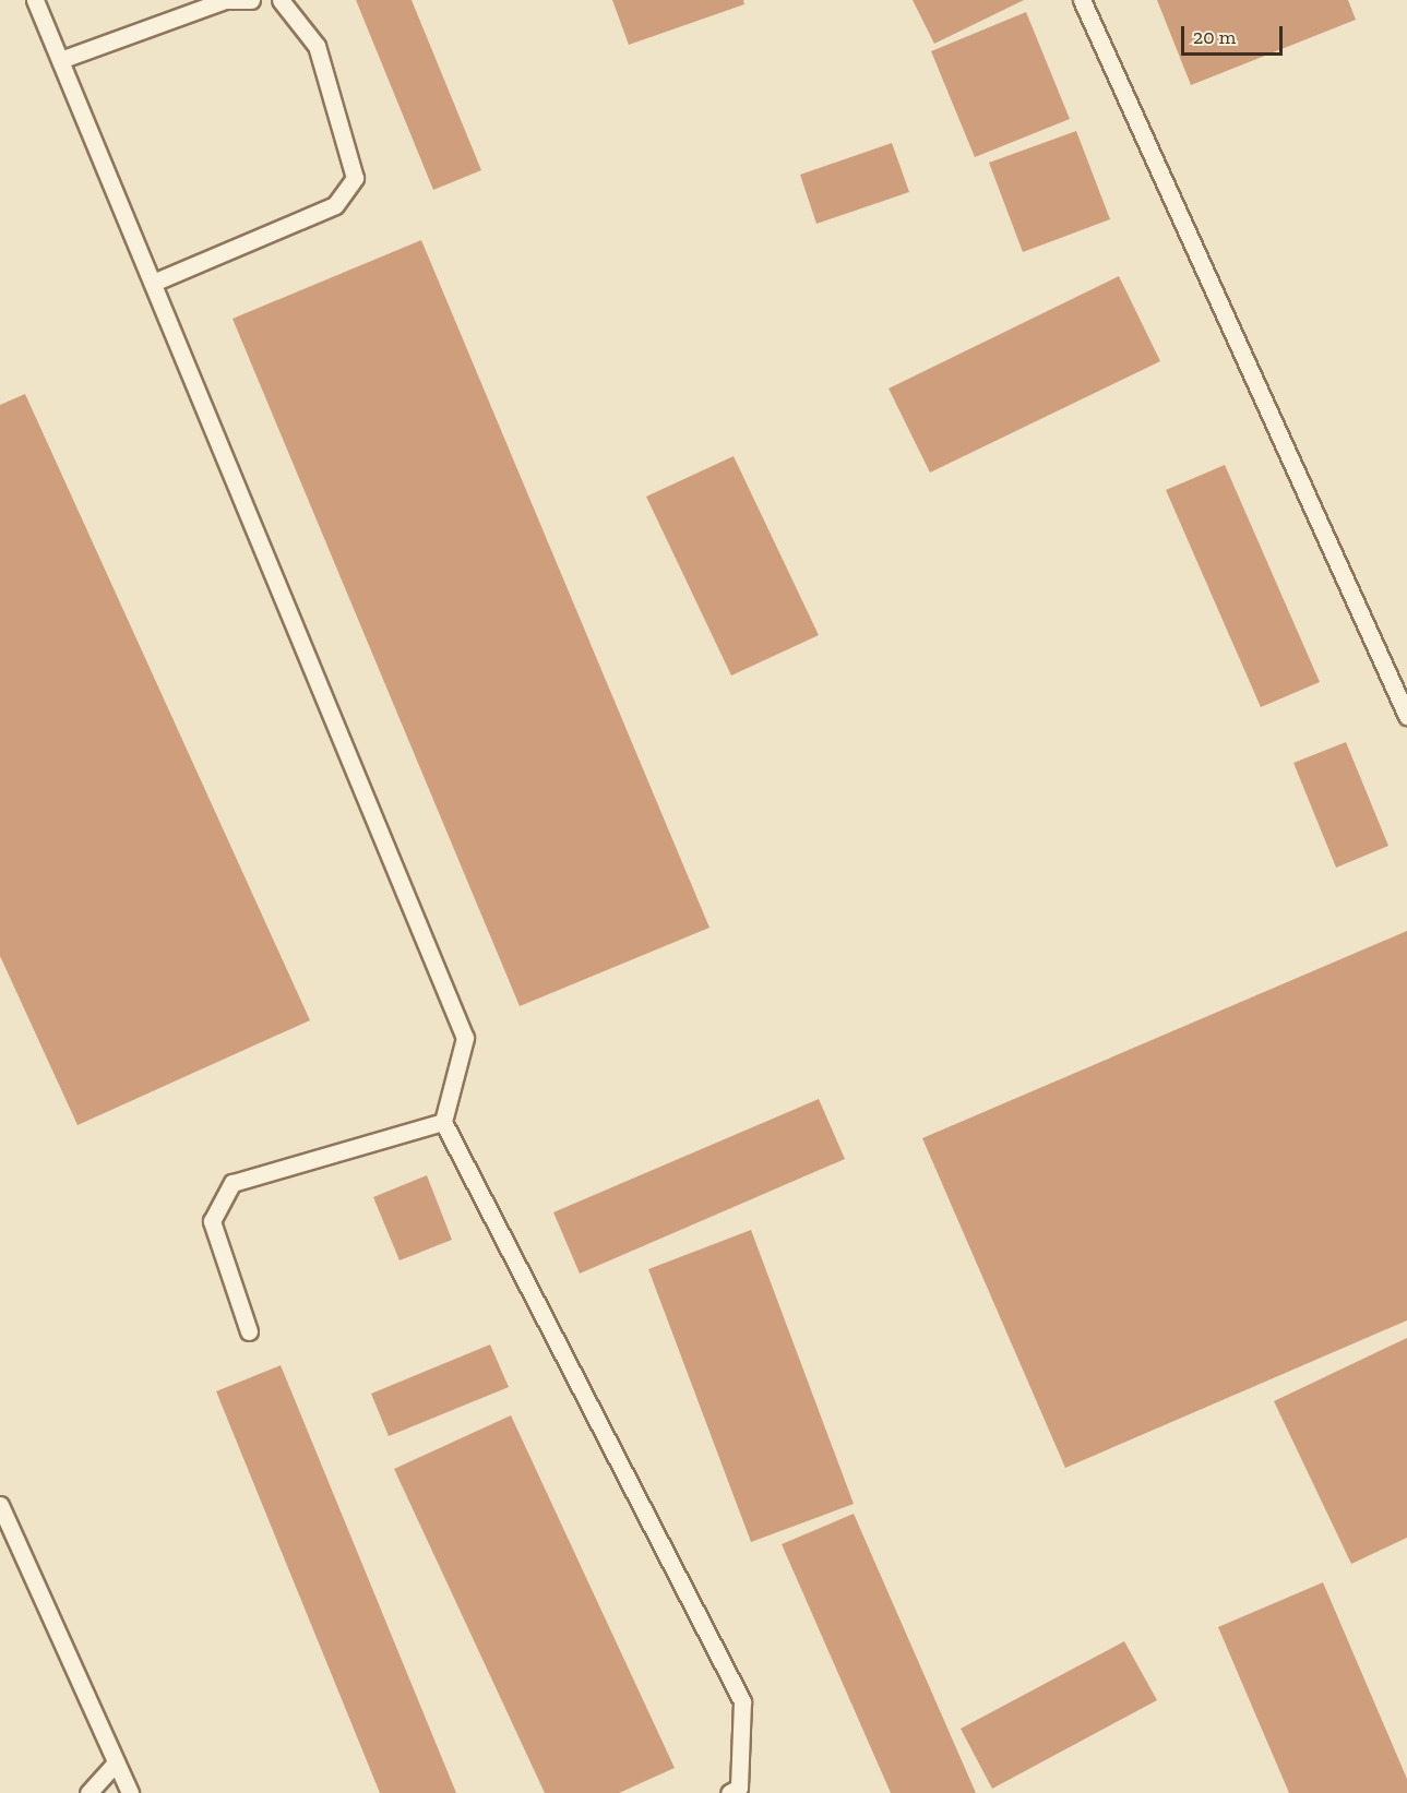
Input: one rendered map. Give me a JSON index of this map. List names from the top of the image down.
{
  "scale_bar": "20 m"
}
